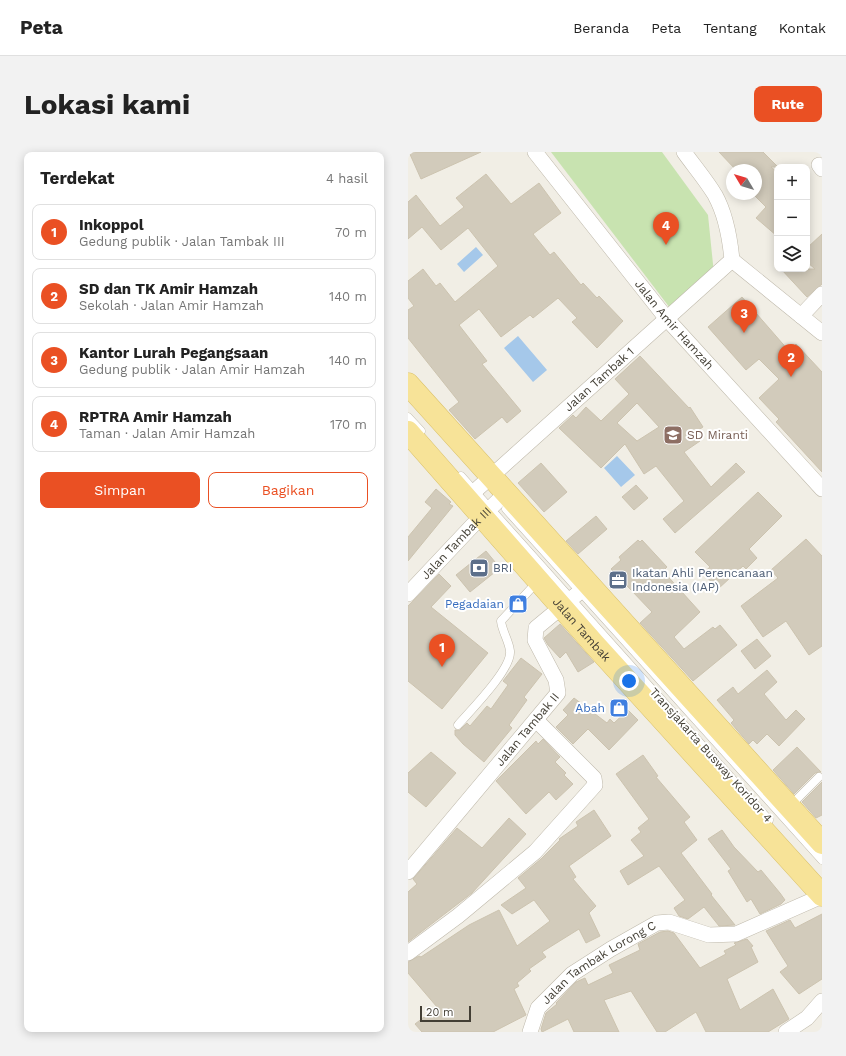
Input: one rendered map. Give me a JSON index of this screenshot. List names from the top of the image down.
{
  "streets": {
    "main road": ["Jalan Tambak"],
    "street": [
      "Jalan Amir Hamzah",
      "Jalan Tambak 1",
      "Jalan Tambak III",
      "Jalan Tambak II",
      "Jalan Tambak Lorong C"
    ],
    "lane": ["Transjakarta Busway Koridor 4"]
  },
  "crossings": [
    ["Jalan Amir Hamzah", "Jalan Tambak 1"],
    ["Jalan Tambak 1", "Jalan Tambak III"],
    ["Jalan Tambak 1", "Jalan Tambak"],
    ["Jalan Tambak III", "Jalan Tambak"],
    ["Jalan Tambak", "Jalan Tambak II"],
    ["Jalan Tambak", "Transjakarta Busway Koridor 4"],
    ["Jalan Tambak", "Jalan Tambak Lorong C"],
    ["Jalan Tambak II", "Transjakarta Busway Koridor 4"]
  ],
  "places": {
    "school or university": ["SD Miranti"],
    "bank": ["BRI"],
    "office": ["Ikatan Ahli Perencanaan Indonesia (IAP)"],
    "shop": ["Pegadaian", "Abah"]
  },
  "scale_bar": "20 m",
  "north": "top left",
  "page": {
    "header": "Peta",
    "nav": [
      "Beranda",
      "Peta",
      "Tentang",
      "Kontak"
    ],
    "buttons": [
      "Rute",
      ["Simpan", "Bagikan"]
    ],
    "title": "Lokasi kami",
    "heading": ["Terdekat", "4 hasil"],
    "map_buttons": ["+", "−"],
    "list": [
      {
        "mark": "1",
        "name": "Inkoppol",
        "note": "Gedung publik · Jalan Tambak III",
        "value": "70 m"
      },
      {
        "mark": "2",
        "name": "SD dan TK Amir Hamzah",
        "note": "Sekolah · Jalan Amir Hamzah",
        "value": "140 m"
      },
      {
        "mark": "3",
        "name": "Kantor Lurah Pegangsaan",
        "note": "Gedung publik · Jalan Amir Hamzah",
        "value": "140 m"
      },
      {
        "mark": "4",
        "name": "RPTRA Amir Hamzah",
        "note": "Taman · Jalan Amir Hamzah",
        "value": "170 m"
      }
    ],
    "pins": [
      "4",
      "3",
      "2",
      "1"
    ],
    "scale": "20 m"
  }
}
